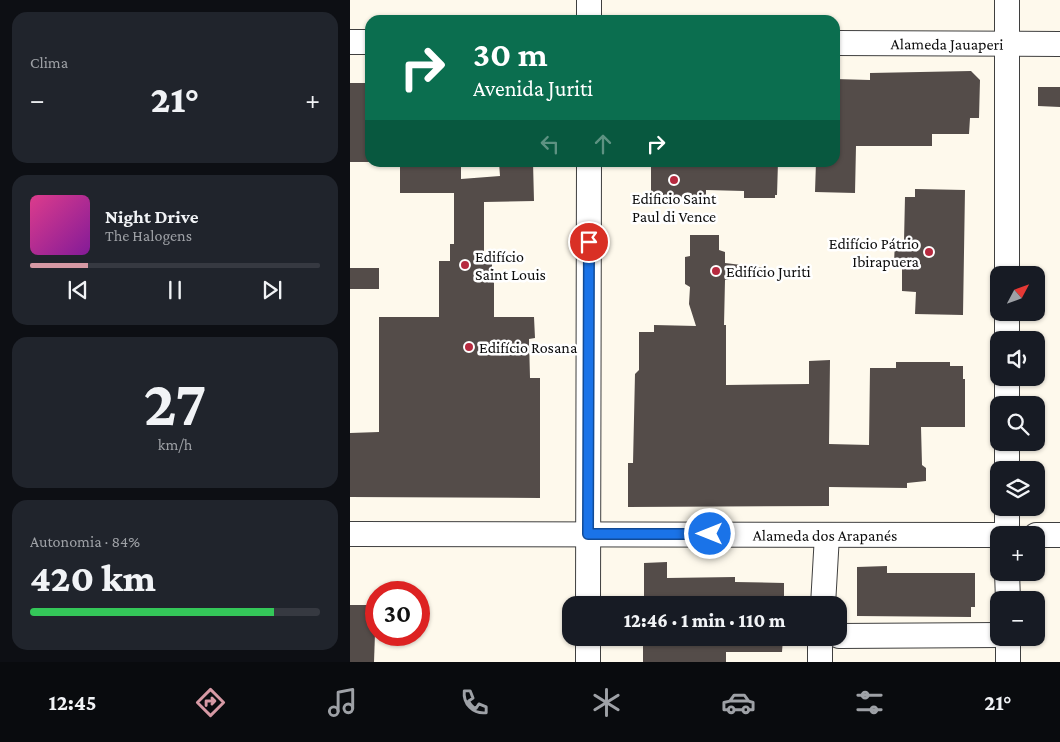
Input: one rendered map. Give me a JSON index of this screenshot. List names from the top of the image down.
{
  "streets": {
    "street": ["Alameda Jauaperi", "Alameda dos Arapanés"]
  },
  "places": [
    "Edificio Saint Paul di Vence",
    "Edifício Pátrio Ibirapuera",
    "Edifício Saint Louis",
    "Edifício Juriti",
    "Edifício Rosana"
  ],
  "north": "top right",
  "page": {
    "tile": [
      "Clima",
      ["27", "km/h"],
      ["Autonomia · 84%", "420 km"]
    ],
    "turn": ["30 m", "Avenida Juriti"],
    "heat": ["−", "21°", "+"],
    "song": ["Night Drive", "The Halogens"],
    "map_buttons": ["+", "−"],
    "limit": "30",
    "trip": "12:46 · 1 min · 110 m",
    "tabs": ["12:45", "21°"]
  }
}
